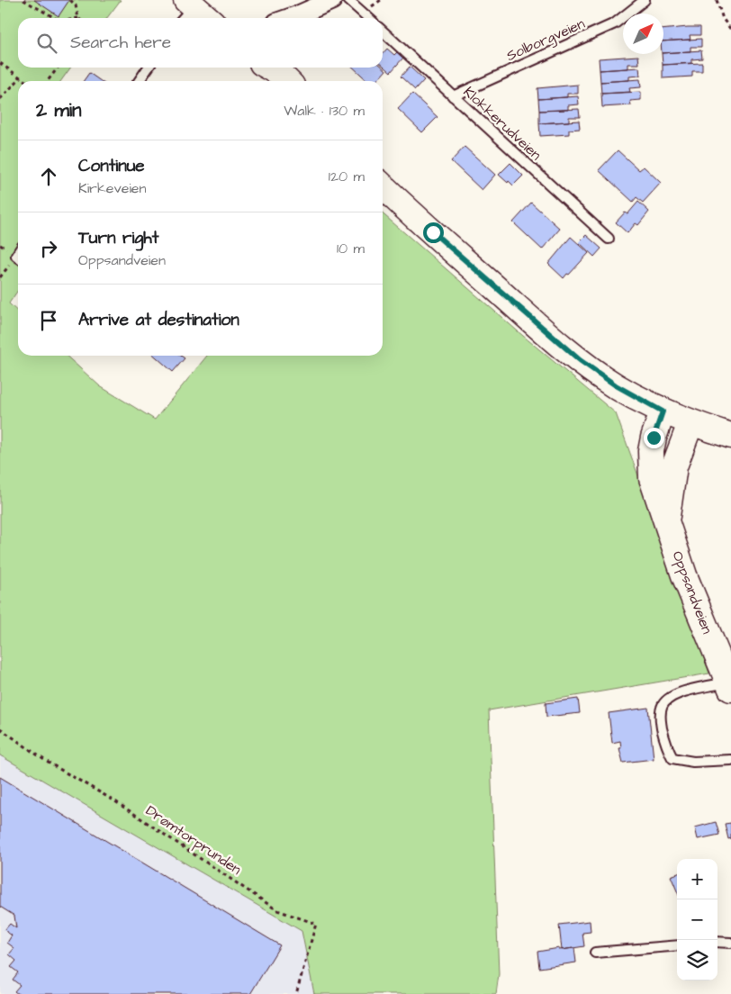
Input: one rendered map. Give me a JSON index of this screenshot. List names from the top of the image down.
{
  "streets": {
    "main road": ["Oppsandveien"],
    "lane": ["Solborgveien", "Klokkerudveien"],
    "path": ["Drømtorprunden"]
  },
  "crossings": [
    ["Solborgveien", "Klokkerudveien"]
  ],
  "north": "top right",
  "page": {
    "search": "Search here",
    "heading": ["2 min", "Walk · 130 m"],
    "list": [
      ["Continue", "Kirkeveien", "120 m"],
      ["Turn right", "Oppsandveien", "10 m"],
      "Arrive at destination"
    ],
    "map_buttons": ["+", "−"]
  }
}
